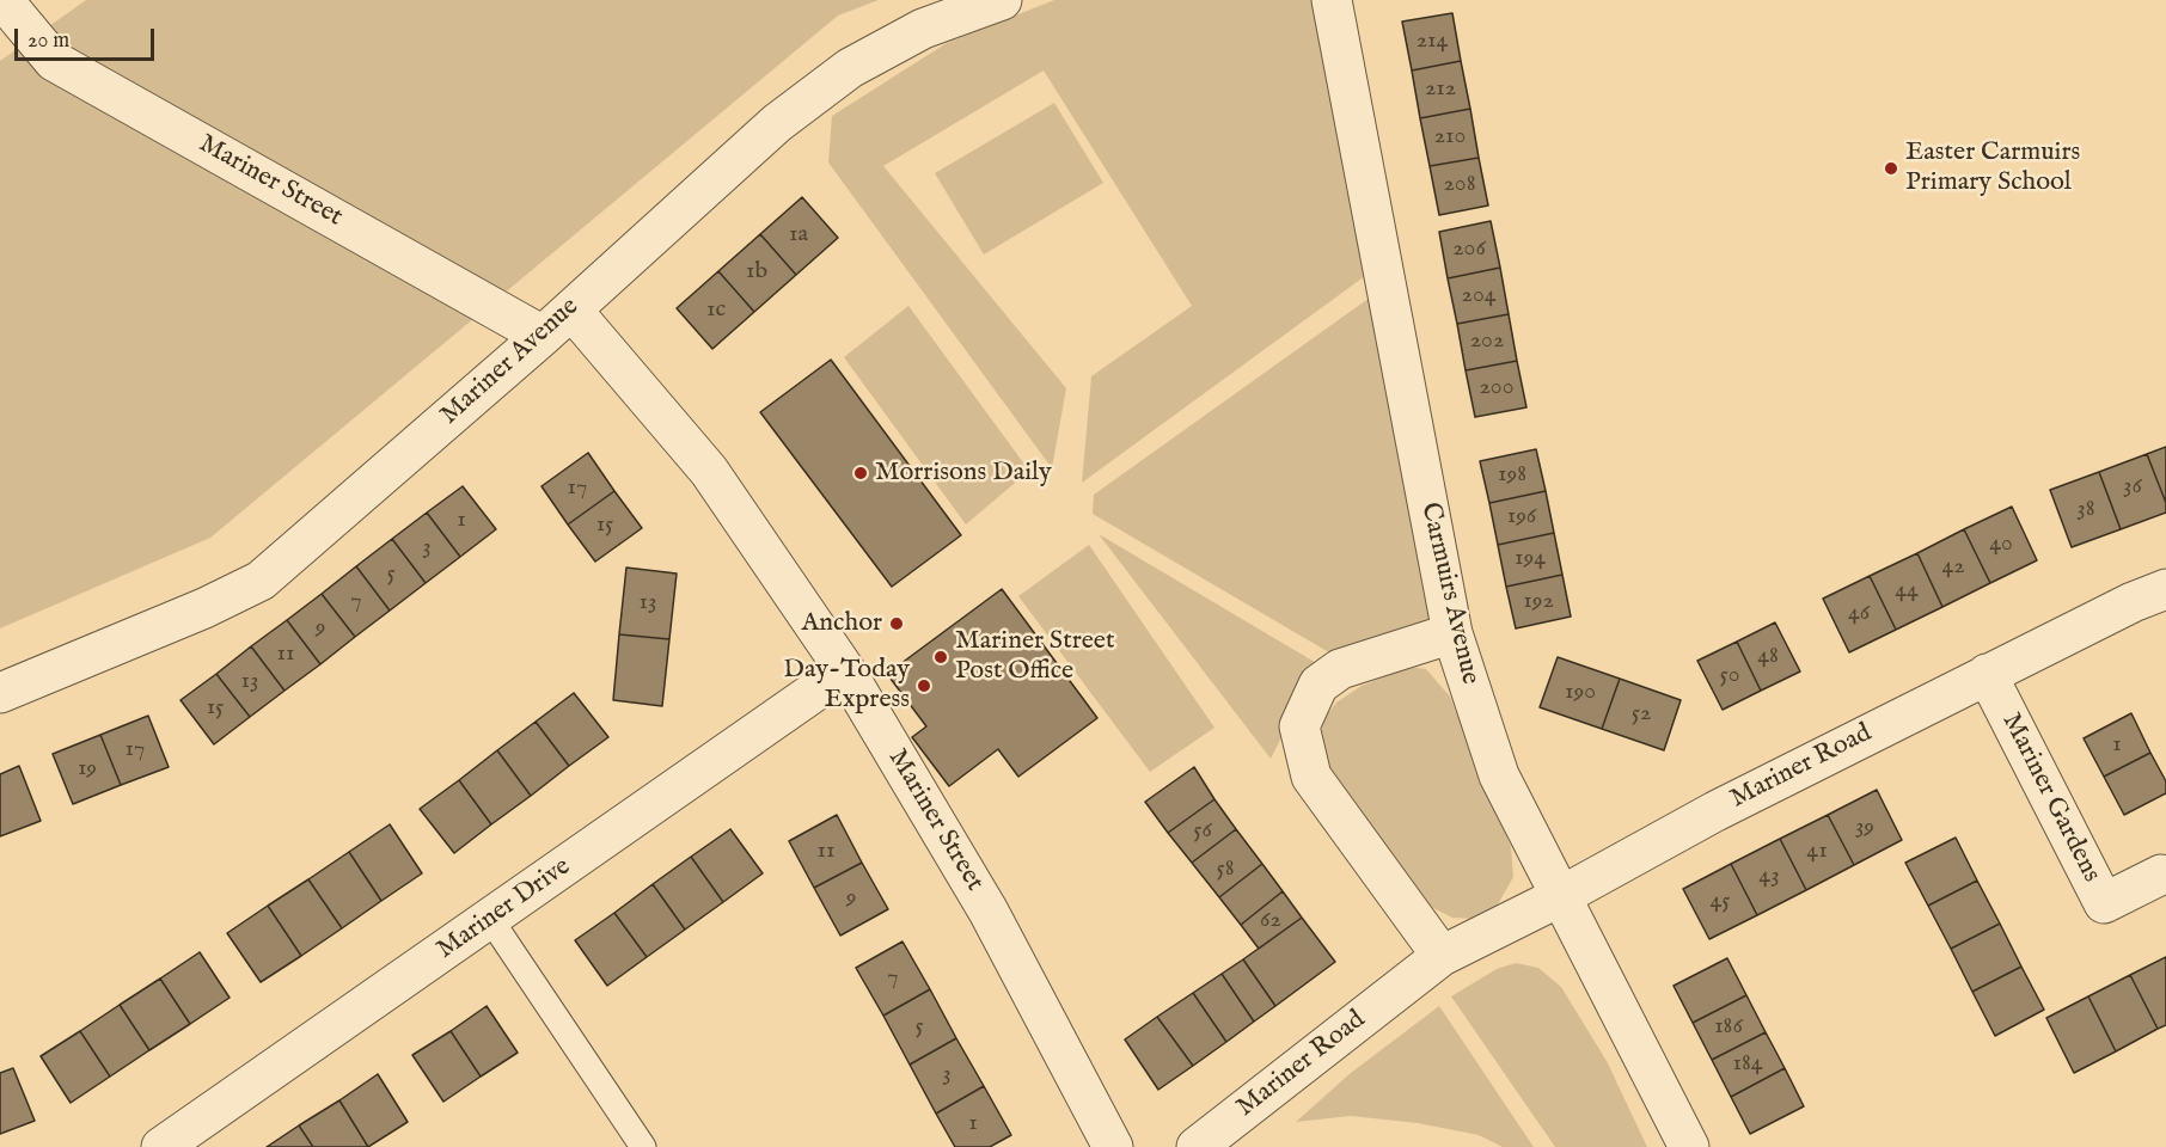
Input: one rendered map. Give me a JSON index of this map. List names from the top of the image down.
{
  "streets": {
    "street": [
      "Mariner Street",
      "Mariner Avenue",
      "Carmuirs Avenue",
      "Mariner Road",
      "Mariner Gardens",
      "Mariner Drive"
    ]
  },
  "crossings": [
    ["Mariner Street", "Mariner Avenue"],
    ["Mariner Street", "Mariner Drive"],
    ["Carmuirs Avenue", "Mariner Road"],
    ["Mariner Road", "Mariner Gardens"]
  ],
  "places": [
    "Easter Carmuirs Primary School",
    "Morrisons Daily",
    "Anchor",
    "Mariner Street Post Office",
    "Day-Today Express"
  ],
  "house_numbers": [
    "214",
    "212",
    "210",
    "208",
    "1a",
    "206",
    "1b",
    "204",
    "1c",
    "202",
    "200",
    "198",
    "36",
    "17",
    "38",
    "196",
    "1",
    "15",
    "40",
    "3",
    "194",
    "42",
    "5",
    "44",
    "7",
    "192",
    "13",
    "46",
    "9",
    "11",
    "48",
    "50",
    "13",
    "190",
    "15",
    "52",
    "1",
    "17",
    "19",
    "39",
    "56",
    "11",
    "41",
    "58",
    "43",
    "9",
    "45",
    "62",
    "7",
    "5",
    "186",
    "184",
    "3",
    "1"
  ],
  "scale_bar": "20 m"
}
